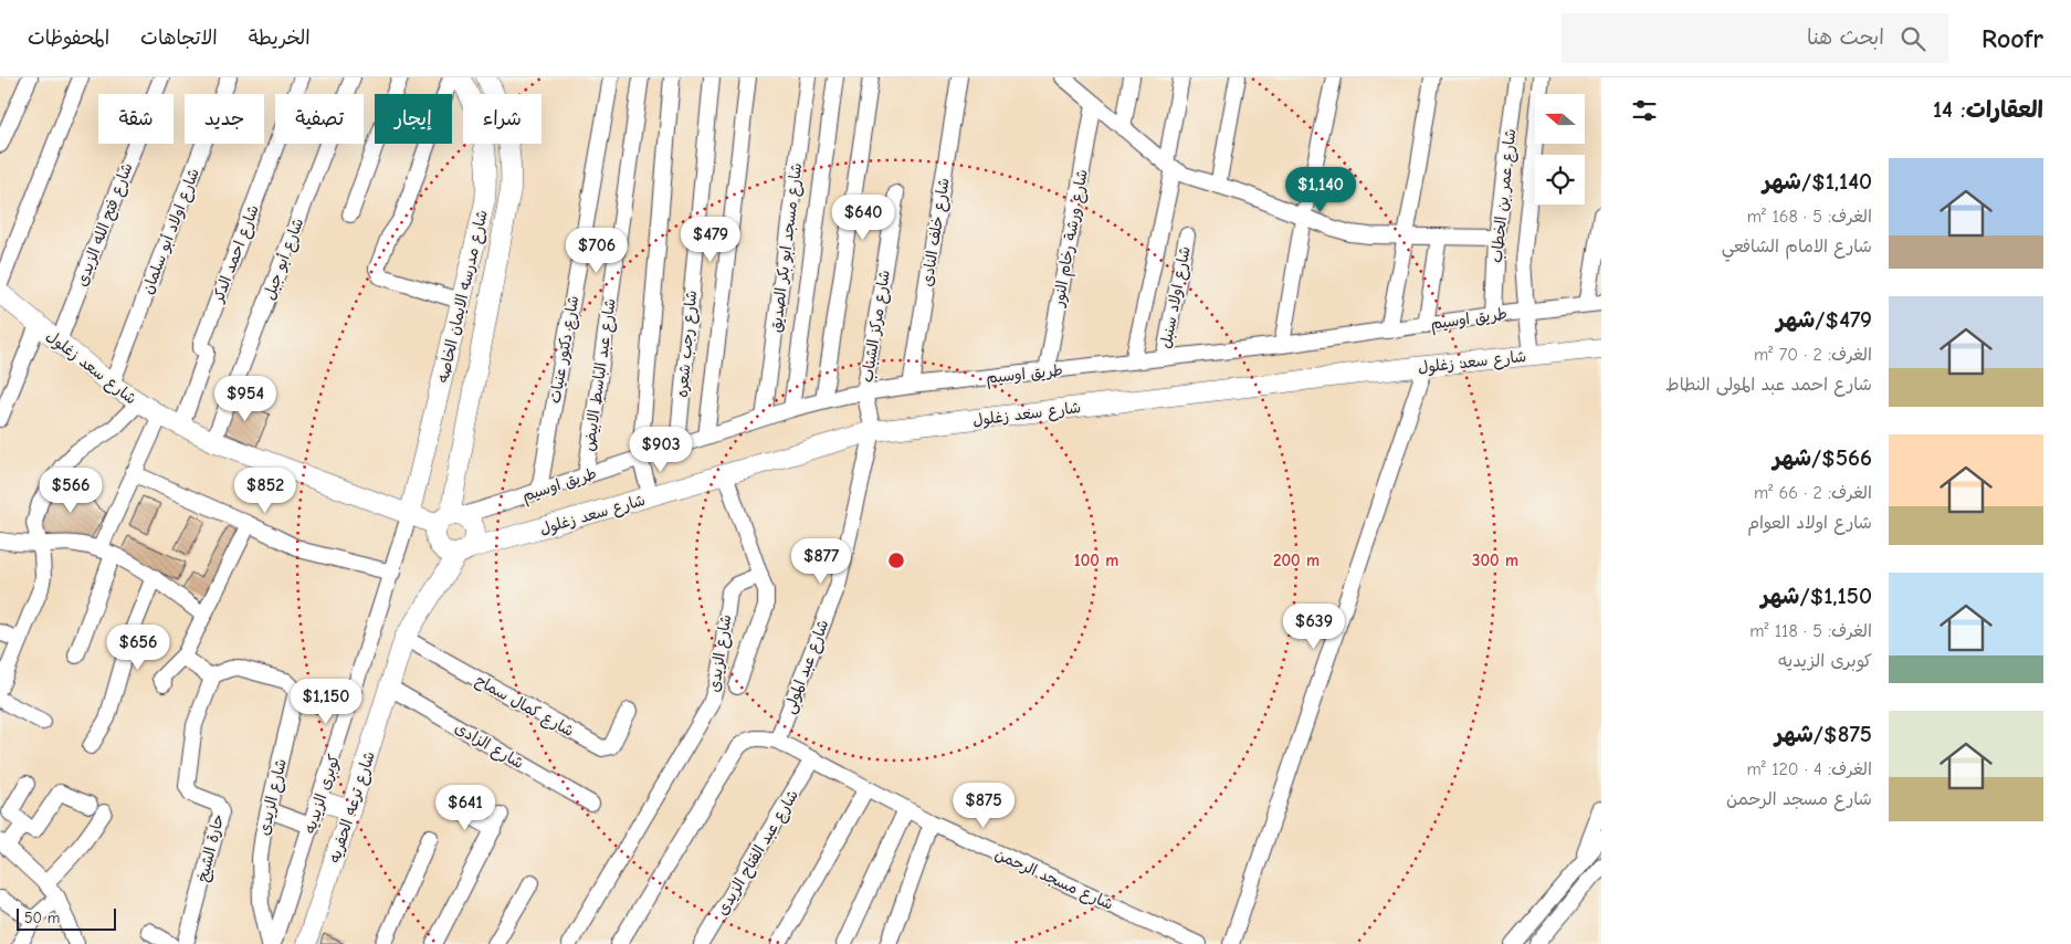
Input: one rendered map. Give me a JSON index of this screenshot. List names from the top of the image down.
{
  "streets": {
    "street": [
      "شارع عمر بن الخطاب",
      "شارع فتح الله الزيدى",
      "شارع اولاد أبو سلمان",
      "شارع خلف النادى",
      "شارع ورشة رخام النور",
      "شارع مسجد ابو بكر الصديق",
      "شارع احمد الدكر",
      "شارع أبو جبل",
      "شارع مدرسه الايمان الخاصه",
      "شارع اولاد سنبل",
      "طريق اوسيم",
      "شارع مركز الشباب",
      "شارع رجب شعره",
      "شارع دكتور عنيات",
      "شارع سعد زغلول",
      "شارع عبد الباسط الابيض",
      "شارع الزيدى",
      "شارع عبد المولى",
      "شارع كمال سماح",
      "شارع الزادى",
      "كوبرى الزيديه",
      "شارع ترعه الحفريه",
      "حارة الشيخ",
      "شارع عبد الفتاح الزيدى",
      "شارع مسجد الرحمن"
    ]
  },
  "crossings": [
    ["شارع عمر بن الخطاب", "طريق اوسيم"],
    ["شارع عمر بن الخطاب", "شارع سعد زغلول"],
    ["شارع فتح الله الزيدى", "شارع سعد زغلول"],
    ["شارع اولاد أبو سلمان", "شارع سعد زغلول"],
    ["شارع خلف النادى", "طريق اوسيم"],
    ["شارع ورشة رخام النور", "طريق اوسيم"],
    ["شارع مسجد ابو بكر الصديق", "طريق اوسيم"],
    ["شارع احمد الدكر", "شارع سعد زغلول"],
    ["شارع أبو جبل", "شارع سعد زغلول"],
    ["شارع مدرسه الايمان الخاصه", "طريق اوسيم"],
    ["شارع مدرسه الايمان الخاصه", "شارع سعد زغلول"],
    ["شارع مدرسه الايمان الخاصه", "كوبرى الزيديه"],
    ["شارع مدرسه الايمان الخاصه", "شارع ترعه الحفريه"],
    ["شارع اولاد سنبل", "طريق اوسيم"],
    ["طريق اوسيم", "شارع مركز الشباب"],
    ["طريق اوسيم", "شارع رجب شعره"],
    ["طريق اوسيم", "شارع دكتور عنيات"],
    ["طريق اوسيم", "شارع سعد زغلول"],
    ["طريق اوسيم", "شارع عبد الباسط الابيض"],
    ["طريق اوسيم", "شارع ترعه الحفريه"],
    ["شارع سعد زغلول", "شارع عبد المولى"],
    ["شارع سعد زغلول", "كوبرى الزيديه"],
    ["شارع سعد زغلول", "شارع ترعه الحفريه"],
    ["شارع الزيدى", "كوبرى الزيديه"],
    ["شارع الزيدى", "حارة الشيخ"],
    ["شارع عبد المولى", "شارع مسجد الرحمن"],
    ["شارع كمال سماح", "شارع ترعه الحفريه"],
    ["شارع الزادى", "شارع ترعه الحفريه"],
    ["شارع عبد الفتاح الزيدى", "شارع مسجد الرحمن"]
  ],
  "scale_bar": "50 m",
  "north": "left",
  "page": {
    "header": "Roofr",
    "search": "ابحث هنا",
    "nav": ["الخريطة", "الاتجاهات", "المحفوظات"],
    "heading": "العقارات: 14",
    "chip": [
      "شراء",
      "إيجار",
      "تصفية",
      "جديد",
      "شقة"
    ],
    "list": [
      {
        "name": "$1,140/شهر",
        "note": "الغرف: 5 · 168 m² · شارع الامام الشافعي"
      },
      {
        "name": "$479/شهر",
        "note": "الغرف: 2 · 70 m² · شارع احمد عبد المولى النطاط"
      },
      {
        "name": "$566/شهر",
        "note": "الغرف: 2 · 66 m² · شارع اولاد العوام"
      },
      {
        "name": "$1,150/شهر",
        "note": "الغرف: 5 · 118 m² · كوبرى الزيديه"
      },
      {
        "name": "$875/شهر",
        "note": "الغرف: 4 · 120 m² · شارع مسجد الرحمن"
      }
    ],
    "price": [
      "$1,140",
      "$640",
      "$479",
      "$706",
      "$954",
      "$903",
      "$566",
      "$852",
      "$877",
      "$639",
      "$656",
      "$1,150",
      "$875",
      "$641"
    ],
    "scale": "50 m"
  },
  "rings": ["100 m", "200 m", "300 m"]
}
